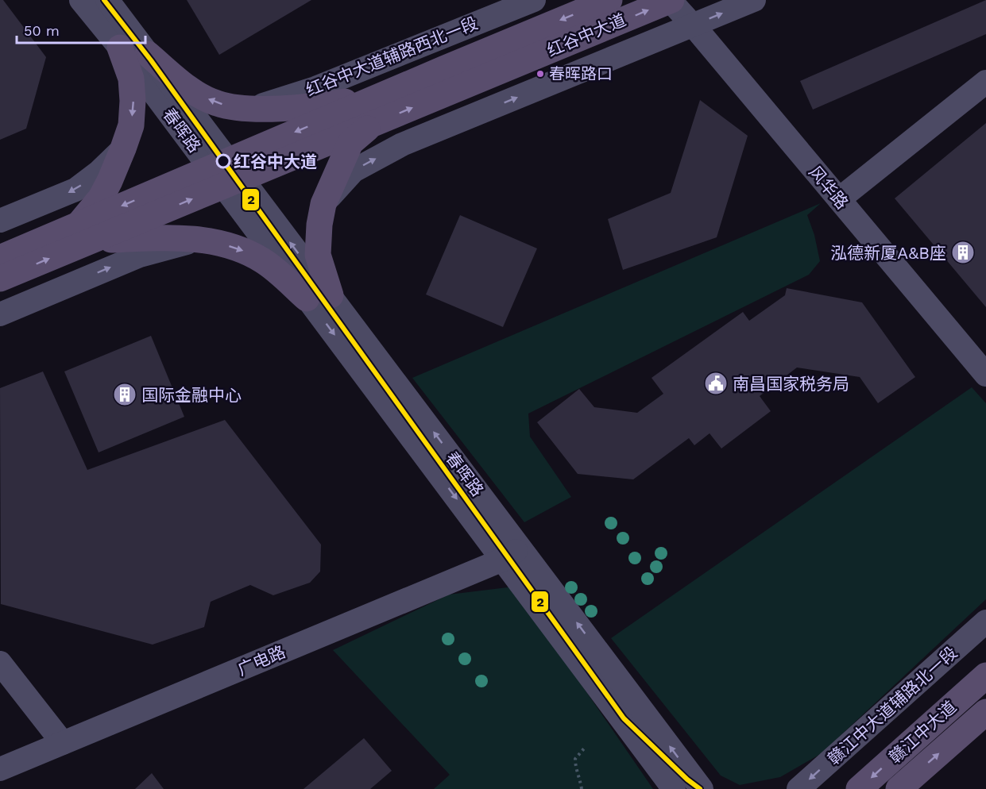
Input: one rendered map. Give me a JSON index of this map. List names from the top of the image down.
{
  "streets": {
    "main road": ["红谷中大道", "赣江中大道"],
    "street": [
      "红谷中大道辅路西北一段",
      "春晖路",
      "风华路",
      "广电路",
      "赣江中大道辅路北一段"
    ]
  },
  "crossings": [
    ["红谷中大道", "春晖路"],
    ["红谷中大道", "风华路"],
    ["春晖路", "广电路"]
  ],
  "one_way": ["赣江中大道辅路北一段"],
  "places": {
    "other": ["春晖路口", "红谷中大道"],
    "building": ["泓德新厦A&B座", "国际金融中心"],
    "public building": ["南昌国家税务局"]
  },
  "lines": ["transit line 2"],
  "scale_bar": "50 m"
}
